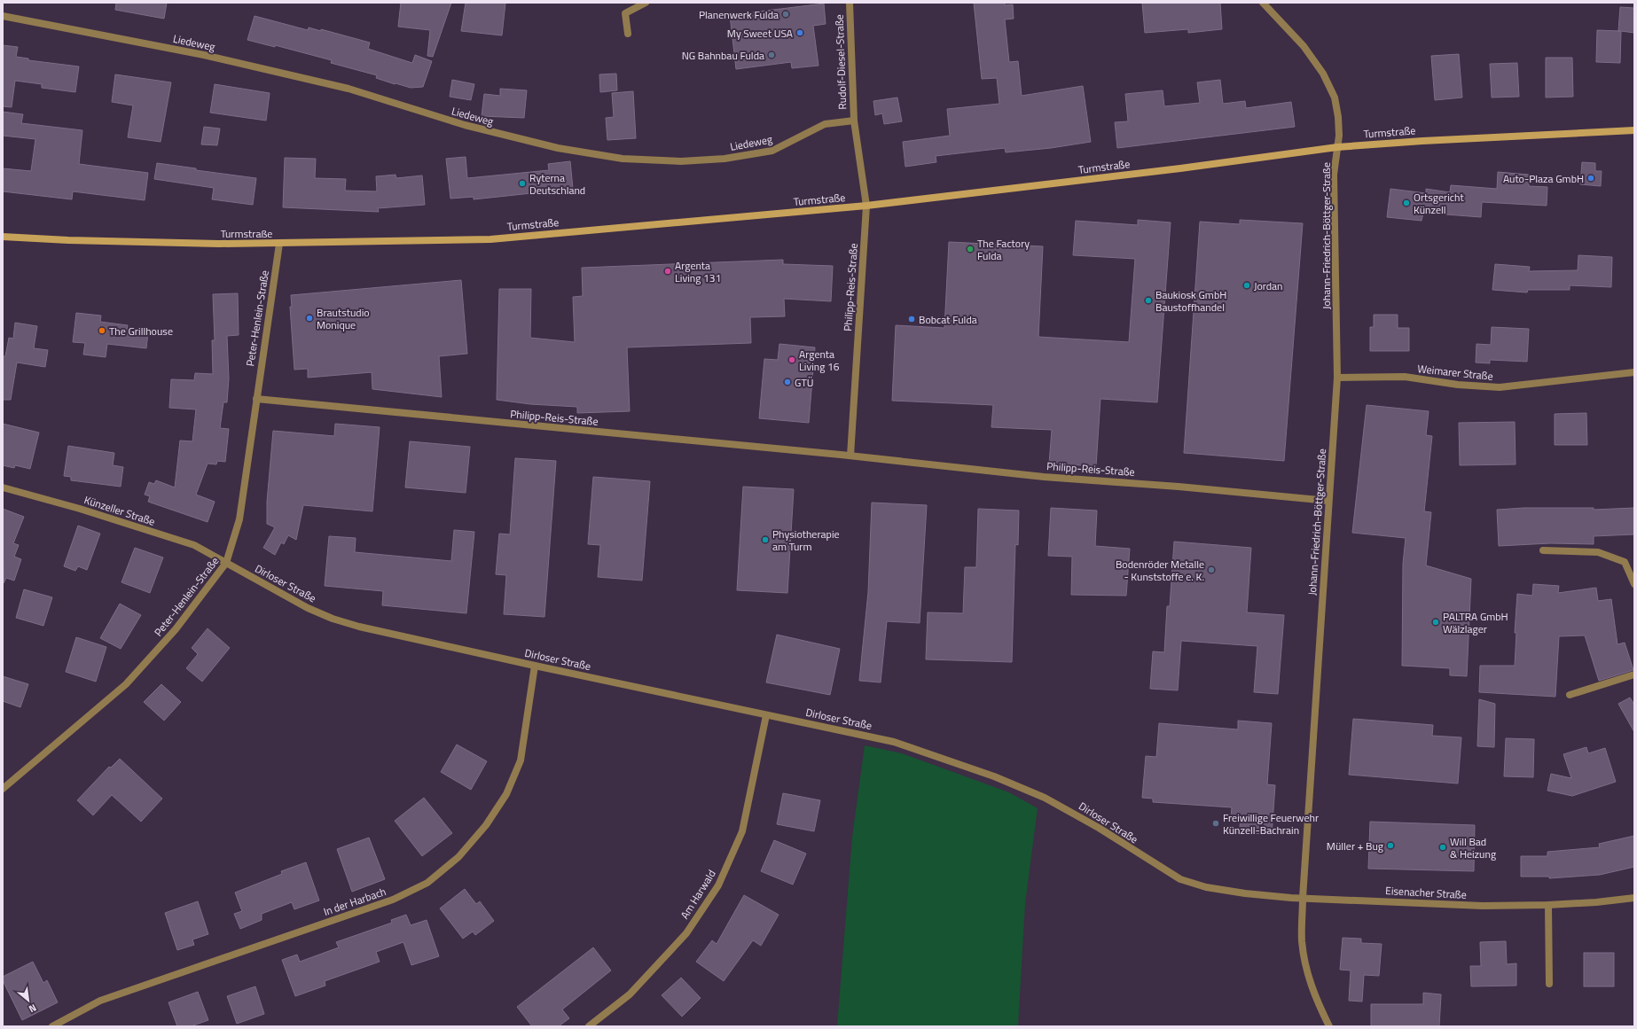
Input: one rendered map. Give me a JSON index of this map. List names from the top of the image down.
{
  "streets": {
    "main road": ["Turmstraße"],
    "street": [
      "Liedeweg",
      "Rudolf-Diesel-Straße",
      "Johann-Friedrich-Böttger-Straße",
      "Philipp-Reis-Straße",
      "Peter-Henlein-Straße",
      "Weimarer Straße",
      "Künzeller Straße",
      "Dirloser Straße",
      "Eisenacher Straße",
      "Am Harwald",
      "In der Harbach"
    ]
  },
  "crossings": [
    ["Liedeweg", "Rudolf-Diesel-Straße"],
    ["Turmstraße", "Johann-Friedrich-Böttger-Straße"],
    ["Turmstraße", "Philipp-Reis-Straße"],
    ["Turmstraße", "Peter-Henlein-Straße"],
    ["Johann-Friedrich-Böttger-Straße", "Philipp-Reis-Straße"],
    ["Johann-Friedrich-Böttger-Straße", "Weimarer Straße"],
    ["Johann-Friedrich-Böttger-Straße", "Dirloser Straße"],
    ["Johann-Friedrich-Böttger-Straße", "Eisenacher Straße"],
    ["Philipp-Reis-Straße", "Peter-Henlein-Straße"],
    ["Peter-Henlein-Straße", "Künzeller Straße"],
    ["Peter-Henlein-Straße", "Dirloser Straße"],
    ["Künzeller Straße", "Dirloser Straße"],
    ["Dirloser Straße", "Eisenacher Straße"],
    ["Dirloser Straße", "Am Harwald"],
    ["Dirloser Straße", "In der Harbach"]
  ],
  "places": [
    "Planenwerk Fulda",
    "My Sweet USA",
    "NG Bahnbau Fulda",
    "Auto-Plaza GmbH",
    "Ryterna Deutschland",
    "Ortsgericht Künzell",
    "The Factory Fulda",
    "Argenta Living 131",
    "Jordan",
    "Baukiosk GmbH Baustoffhandel",
    "Brautstudio Monique",
    "Bobcat Fulda",
    "The Grillhouse",
    "Argenta Living 16",
    "GTÜ",
    "Physiotherapie am Turm",
    "Bodenröder Metalle - Kunststoffe e. K.",
    "PALTRA GmbH Wälzlager",
    "Freiwillige Feuerwehr Künzell-Bachrain",
    "Müller + Bug",
    "Will Bad & Heizung"
  ],
  "north": "bottom right"
}
